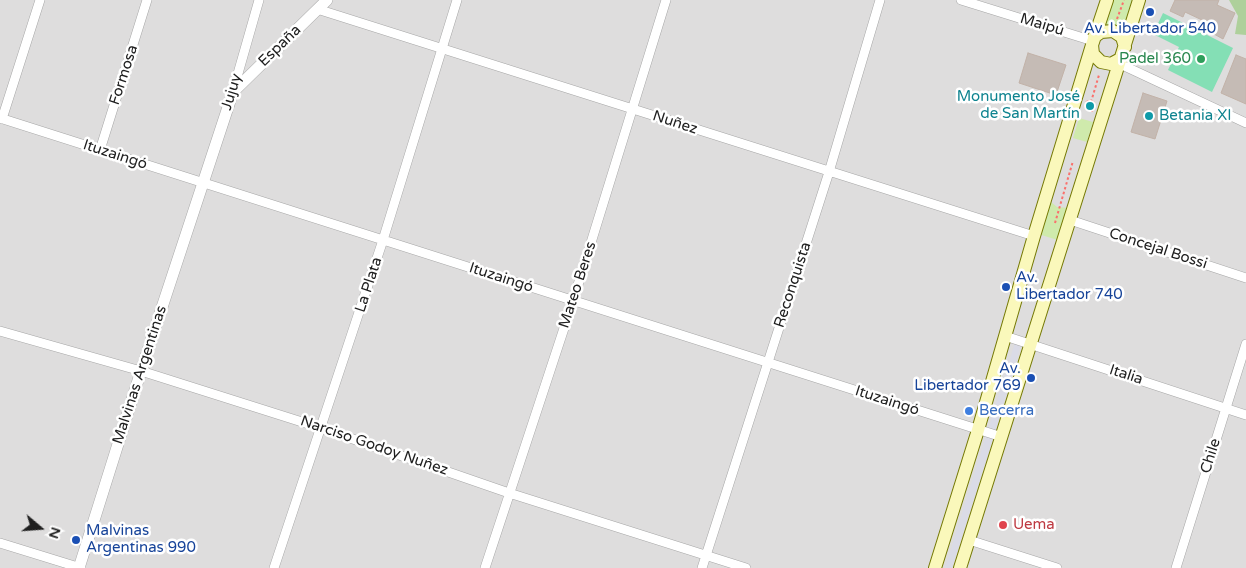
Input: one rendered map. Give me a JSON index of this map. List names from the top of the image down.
{
  "streets": {
    "street": [
      "Maipú",
      "España",
      "Formosa",
      "Jujuy",
      "Nuñez",
      "Ituzaingó",
      "Concejal Bossi",
      "La Plata",
      "Mateo Beres",
      "Reconquista",
      "Malvinas Argentinas",
      "Italia",
      "Narciso Godoy Nuñez",
      "Chile"
    ]
  },
  "crossings": [
    ["España", "Jujuy"],
    ["España", "Nuñez"],
    ["Formosa", "Ituzaingó"],
    ["Jujuy", "Ituzaingó"],
    ["Jujuy", "Malvinas Argentinas"],
    ["Nuñez", "La Plata"],
    ["Nuñez", "Mateo Beres"],
    ["Nuñez", "Reconquista"],
    ["Ituzaingó", "La Plata"],
    ["Ituzaingó", "Mateo Beres"],
    ["Ituzaingó", "Reconquista"],
    ["Ituzaingó", "Malvinas Argentinas"],
    ["La Plata", "Narciso Godoy Nuñez"],
    ["Mateo Beres", "Narciso Godoy Nuñez"],
    ["Reconquista", "Narciso Godoy Nuñez"],
    ["Malvinas Argentinas", "Narciso Godoy Nuñez"],
    ["Italia", "Chile"]
  ],
  "places": [
    "Av. Libertador 540",
    "Padel 360",
    "Monumento José de San Martín",
    "Betania XI",
    "Av. Libertador 740",
    "Av. Libertador 769",
    "Becerra",
    "Uema",
    "Malvinas Argentinas 990"
  ],
  "north": "right"
}
